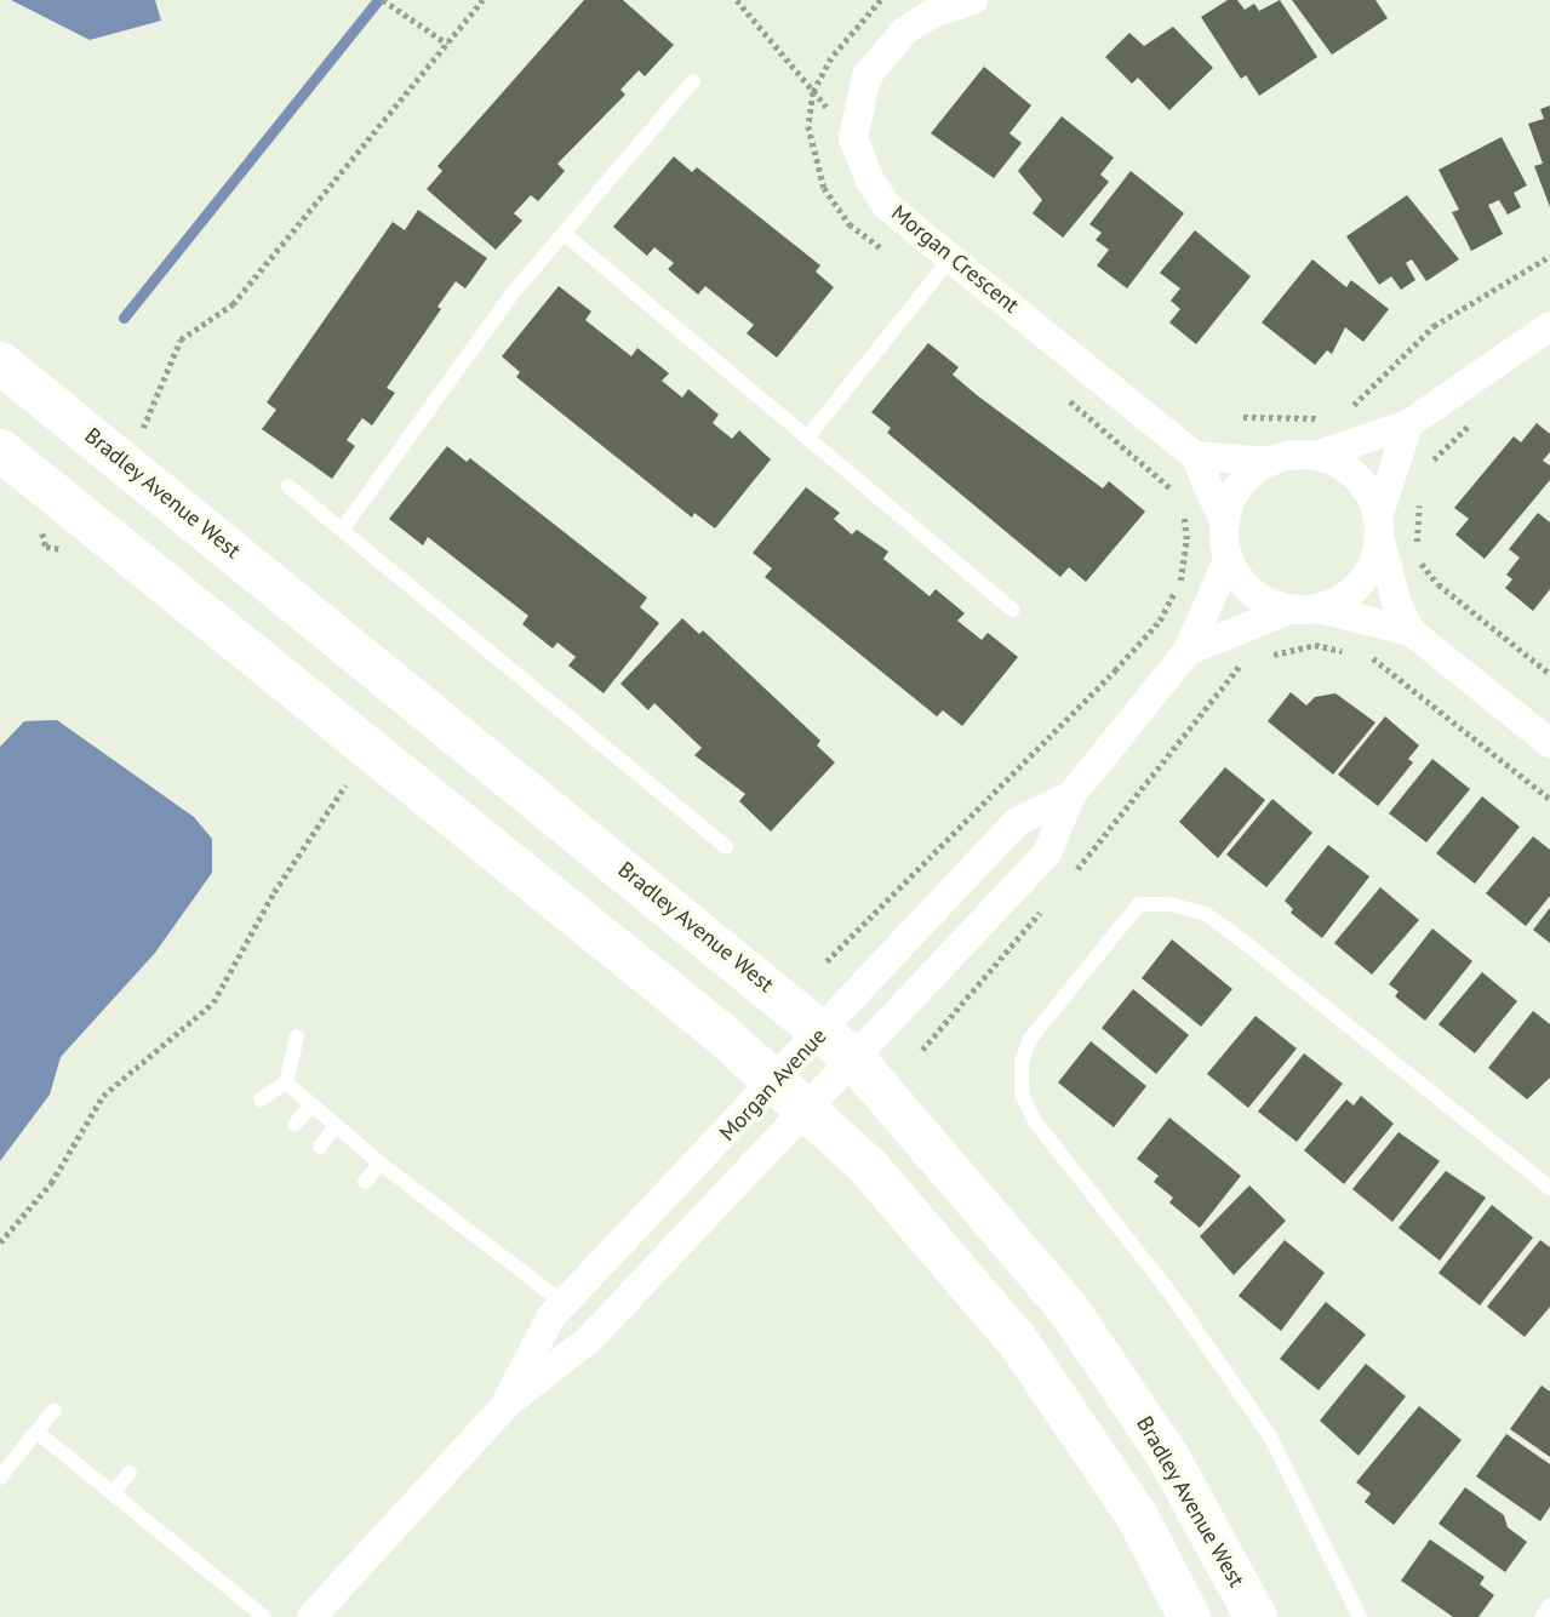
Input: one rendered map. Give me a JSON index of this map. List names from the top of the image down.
{
  "streets": {
    "main road": ["Bradley Avenue West"],
    "street": ["Morgan Crescent", "Morgan Avenue"]
  },
  "crossings": [
    ["Morgan Crescent", "Morgan Avenue"],
    ["Bradley Avenue West", "Morgan Avenue"]
  ]
}
